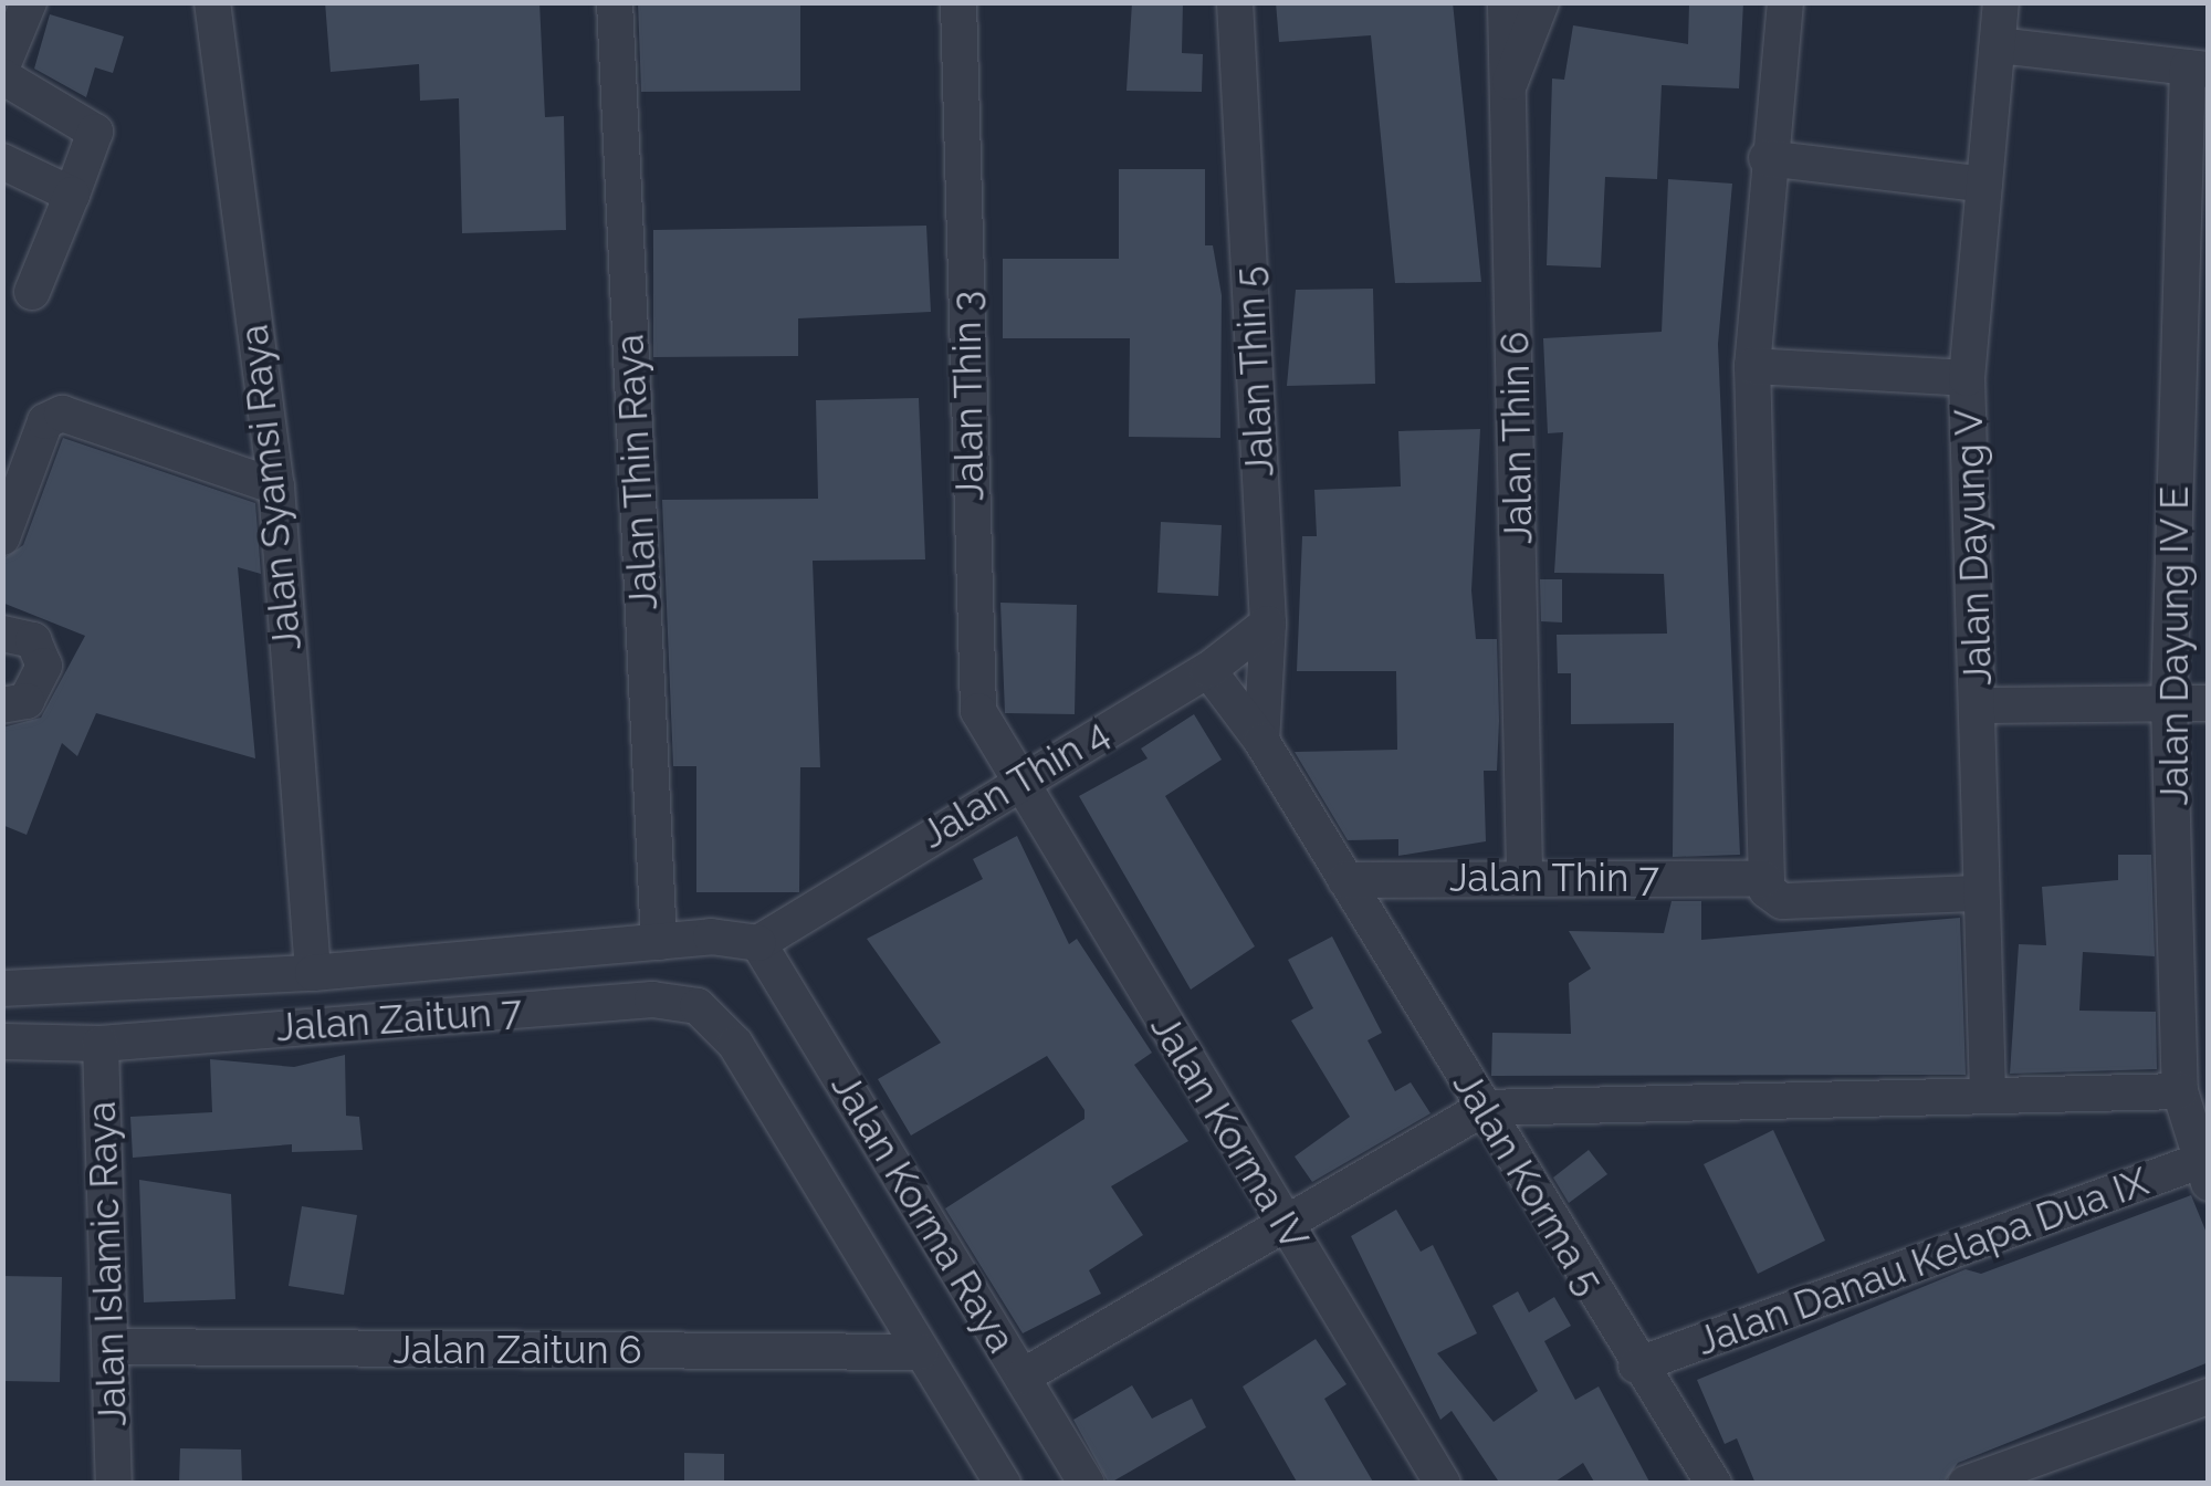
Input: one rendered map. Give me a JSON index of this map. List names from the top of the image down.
{
  "streets": {
    "street": [
      "Jalan Thin 5",
      "Jalan Thin 3",
      "Jalan Thin 6",
      "Jalan Thin Raya",
      "Jalan Syamsi Raya",
      "Jalan Dayung V",
      "Jalan Dayung IV E",
      "Jalan Thin 4",
      "Jalan Thin 7",
      "Jalan Zaitun 7",
      "Jalan Korma IV",
      "Jalan Korma 5",
      "Jalan Korma Raya",
      "Jalan Danau Kelapa Dua IX",
      "Jalan Islamic Raya",
      "Jalan Zaitun 6"
    ]
  },
  "crossings": [
    ["Jalan Thin 5", "Jalan Thin 4"],
    ["Jalan Thin 5", "Jalan Korma 5"],
    ["Jalan Thin 3", "Jalan Thin 4"],
    ["Jalan Thin 3", "Jalan Korma IV"],
    ["Jalan Thin 6", "Jalan Thin 7"],
    ["Jalan Dayung IV E", "Jalan Danau Kelapa Dua IX"],
    ["Jalan Thin 4", "Jalan Korma IV"],
    ["Jalan Thin 4", "Jalan Korma 5"],
    ["Jalan Thin 4", "Jalan Korma Raya"],
    ["Jalan Thin 7", "Jalan Korma 5"],
    ["Jalan Zaitun 7", "Jalan Islamic Raya"],
    ["Jalan Zaitun 7", "Jalan Zaitun 6"],
    ["Jalan Korma 5", "Jalan Danau Kelapa Dua IX"],
    ["Jalan Islamic Raya", "Jalan Zaitun 6"]
  ]
}
